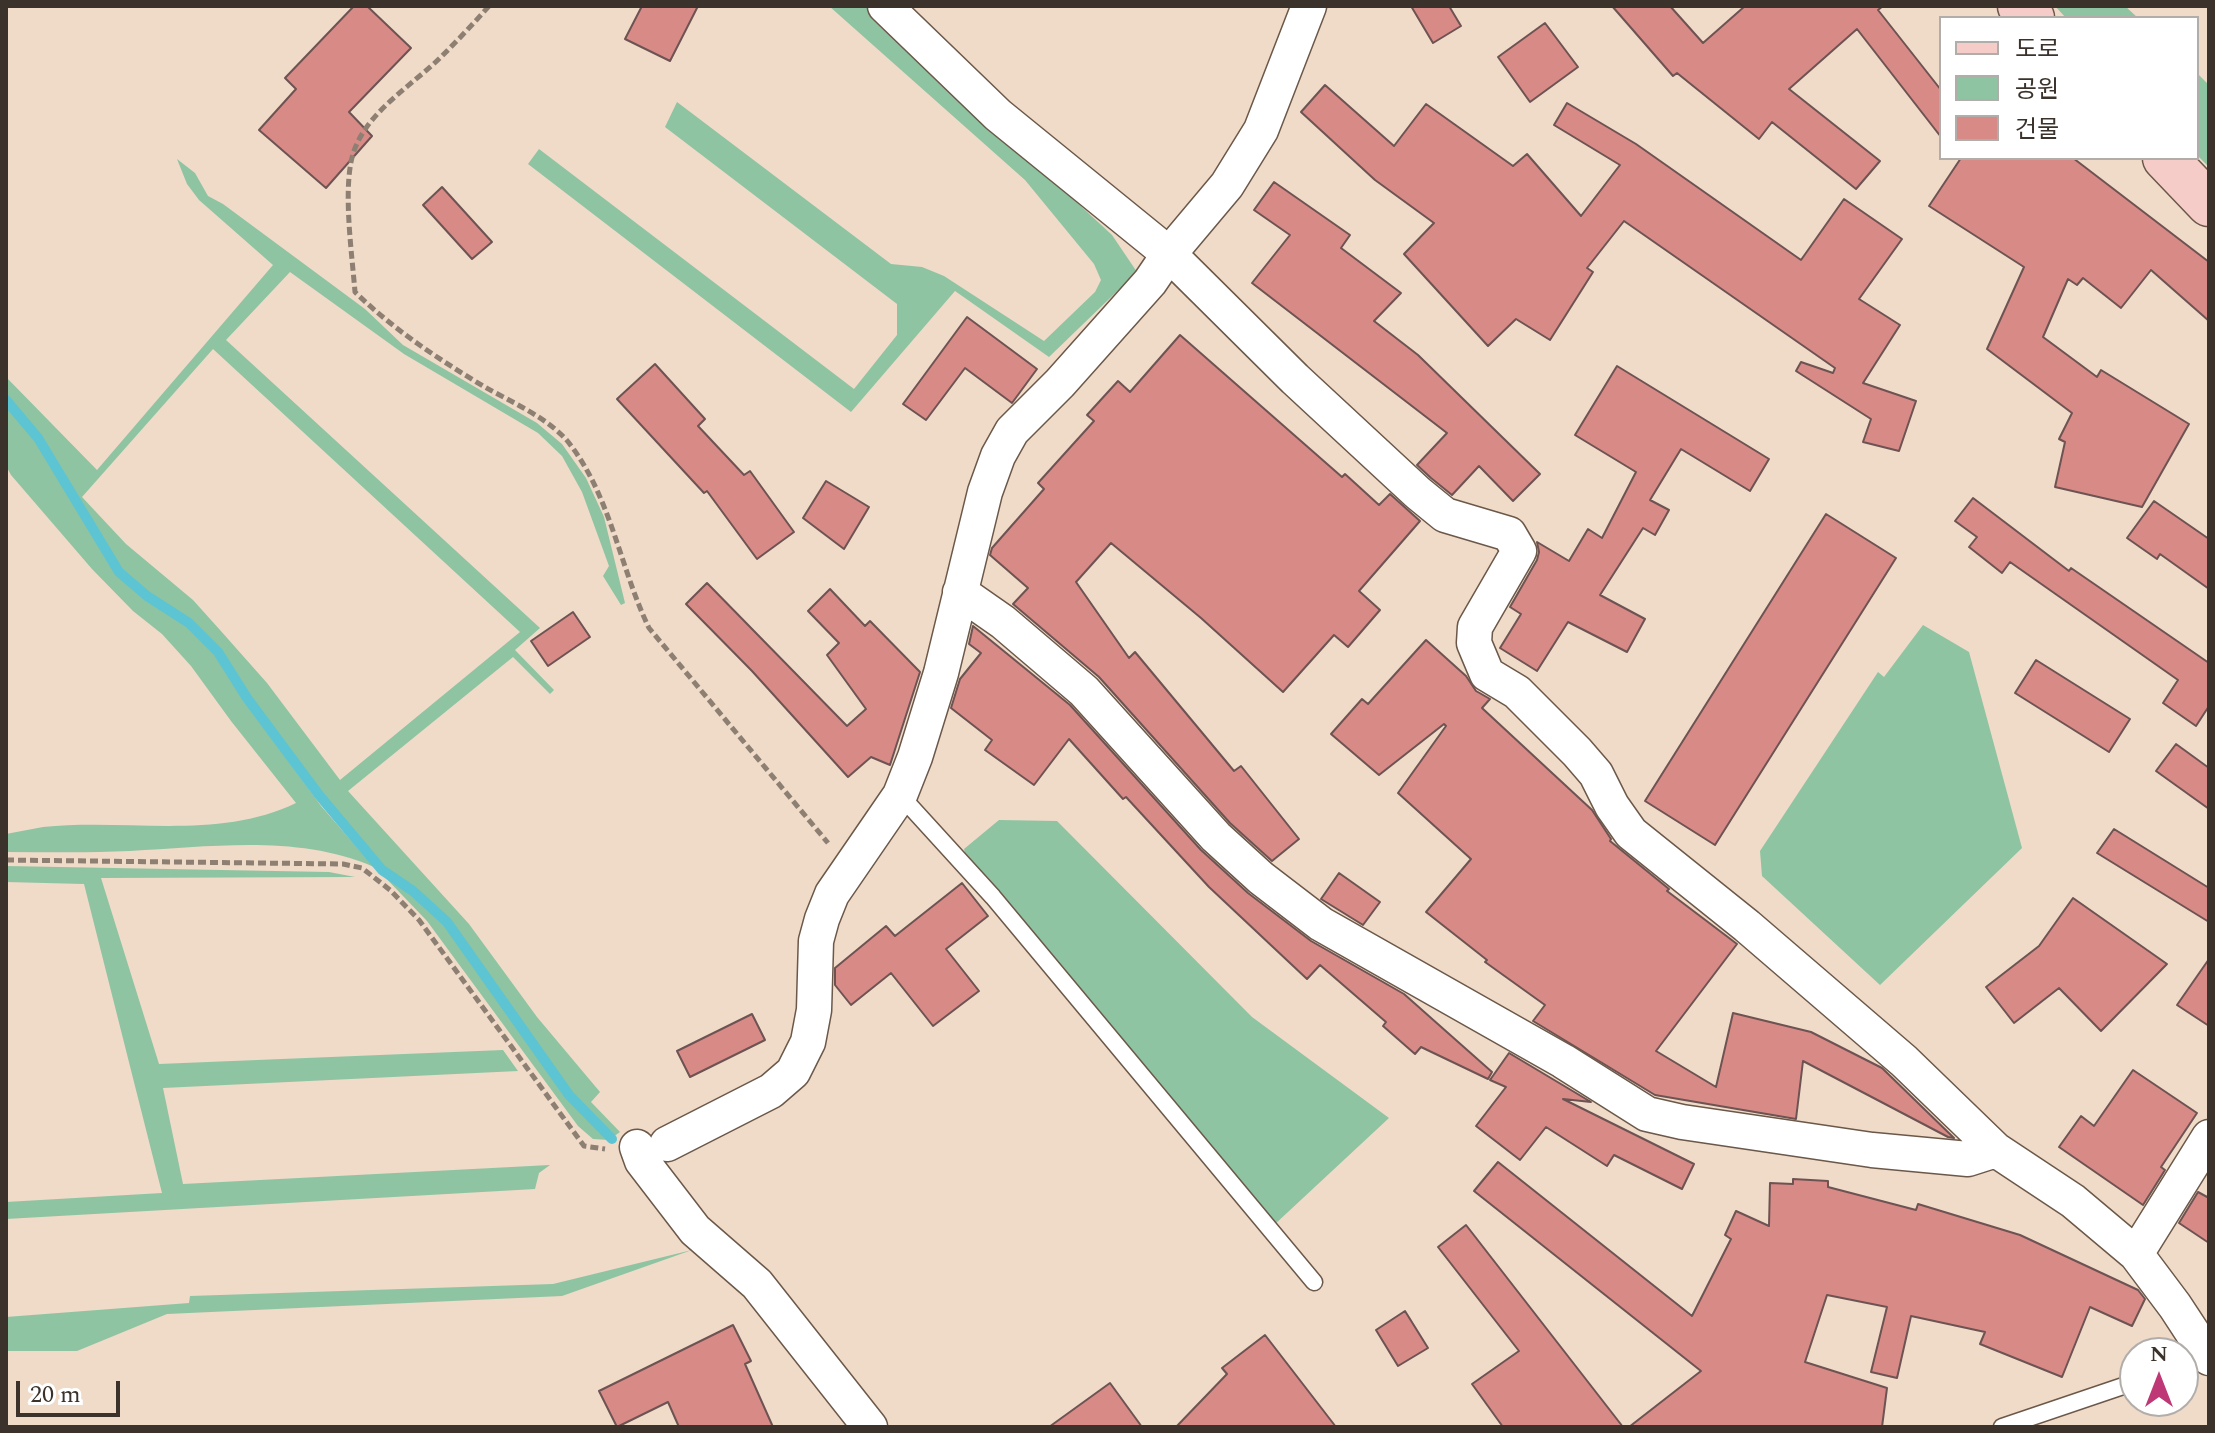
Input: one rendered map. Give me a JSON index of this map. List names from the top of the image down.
{
  "legend": ["도로", "공원", "건물"],
  "scale_bar": "20 m",
  "north": "top"
}
